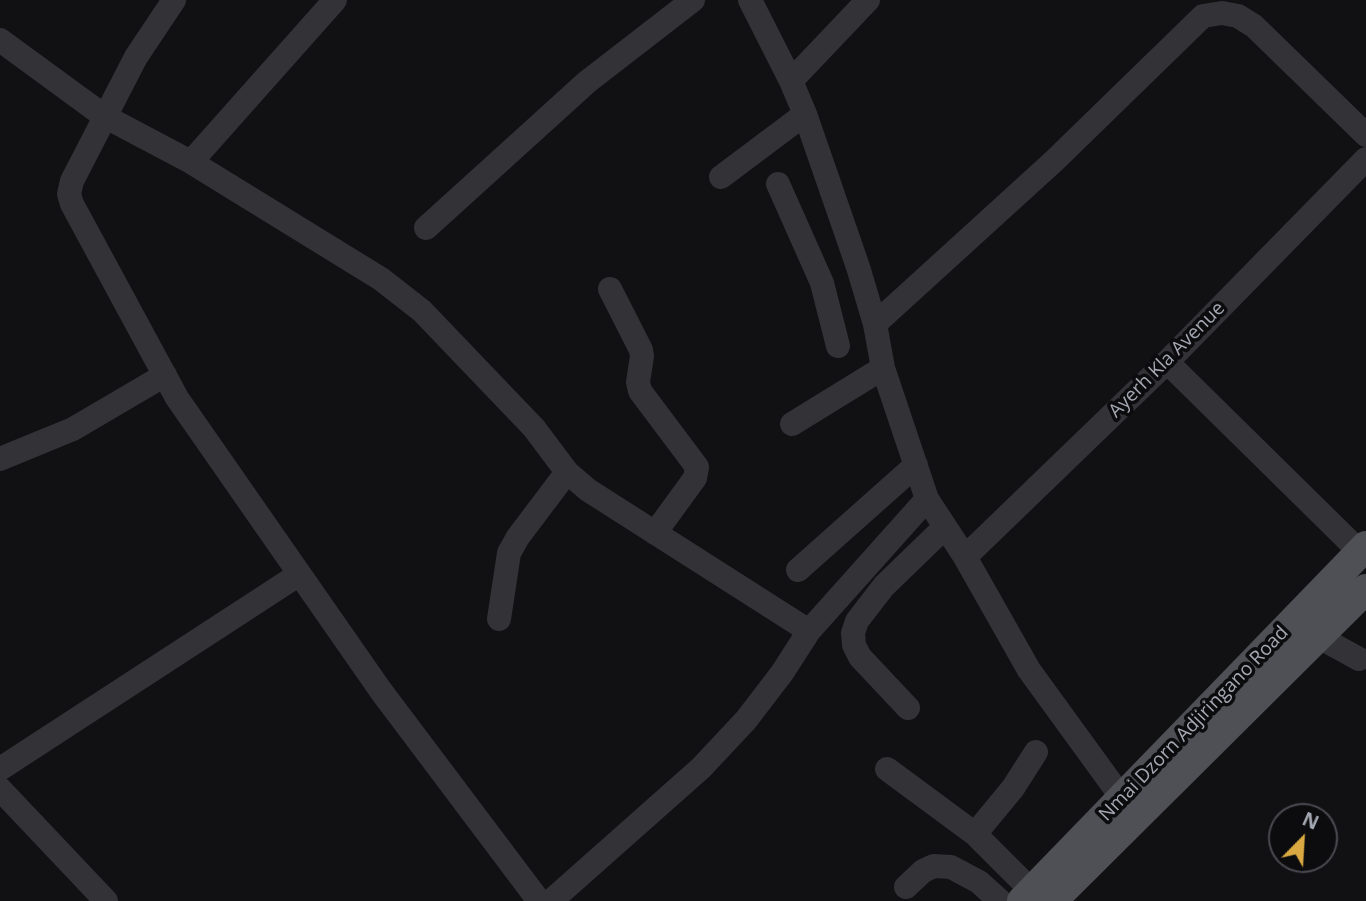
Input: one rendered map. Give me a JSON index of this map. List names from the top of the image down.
{
  "streets": {
    "main road": ["Nmai Dzorn Adjiringano Road"],
    "street": ["Ayerh Kla Avenue"]
  },
  "north": "top right"
}
